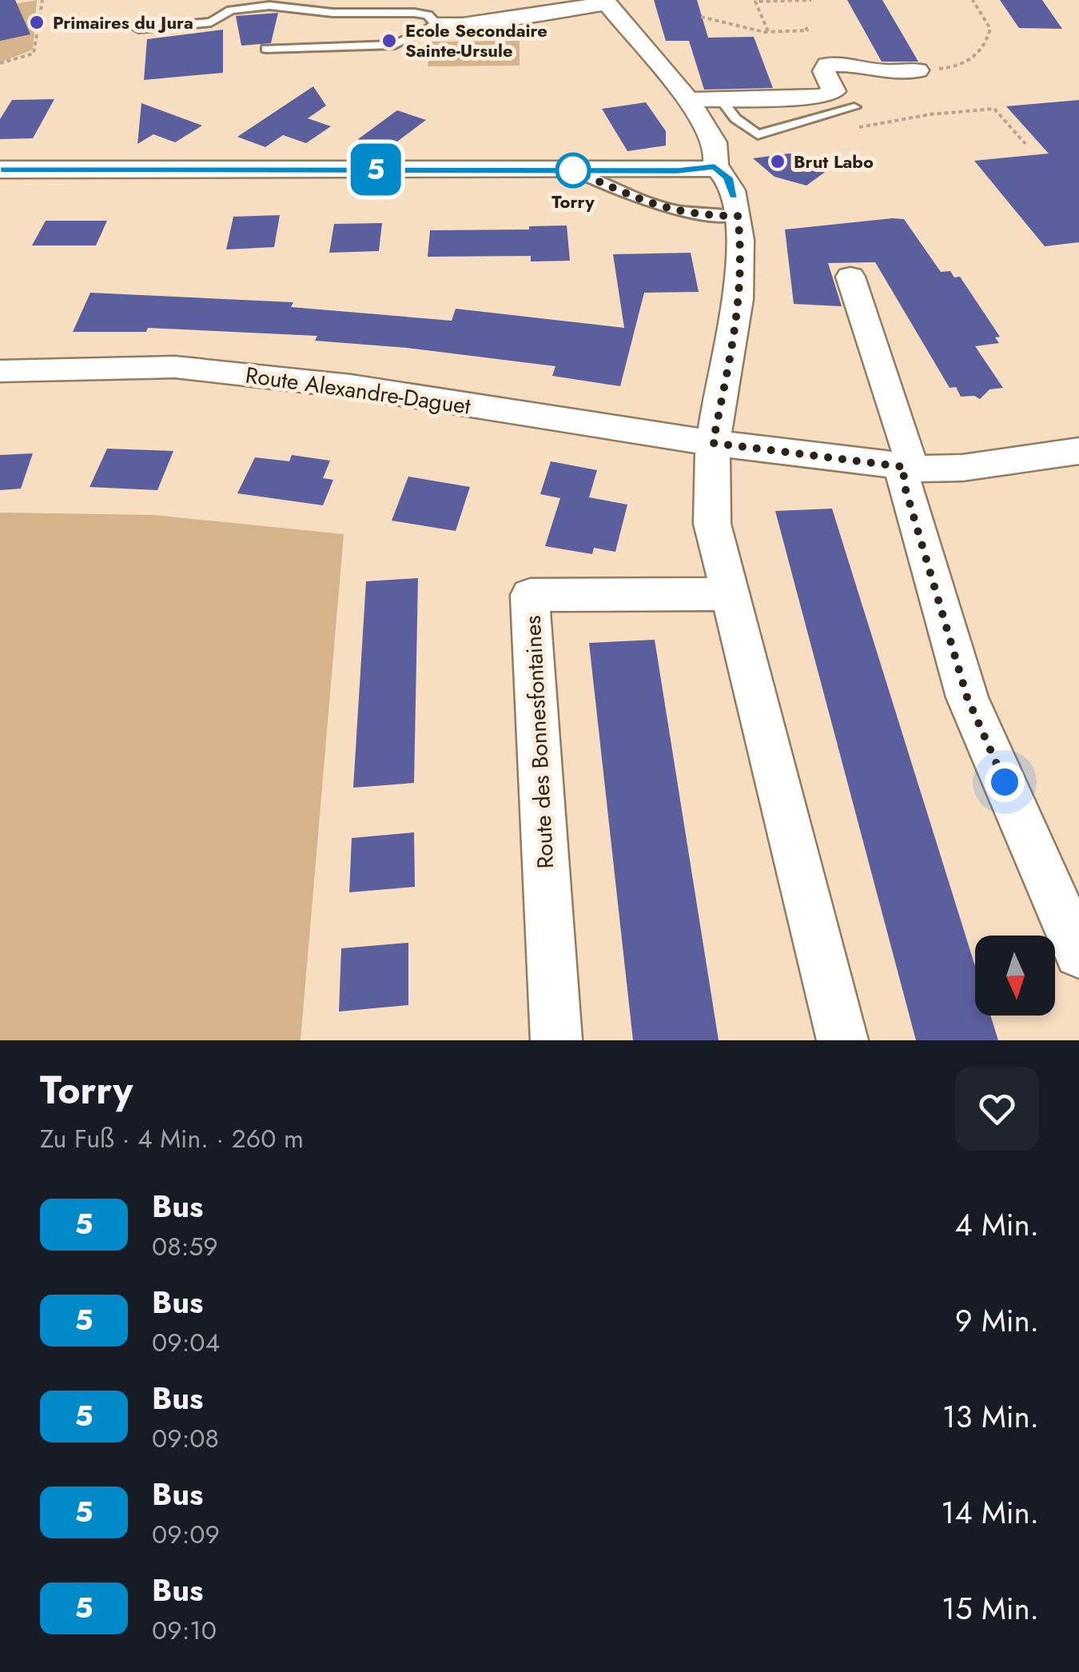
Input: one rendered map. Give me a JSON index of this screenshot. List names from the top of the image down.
{
  "streets": {
    "street": ["Route Alexandre-Daguet", "Route des Bonnesfontaines"]
  },
  "places": [
    "Primaires du Jura",
    "Ecole Secondaire Sainte-Ursule",
    "Brut Labo",
    "Torry"
  ],
  "lines": ["bus line 5"],
  "north": "bottom",
  "page": {
    "on_map": "5",
    "heading": ["Torry", "Zu Fuß · 4 Min. · 260 m"],
    "list": [
      {
        "mark": "5",
        "name": "Bus",
        "note": "08:59",
        "value": "4 Min."
      },
      {
        "mark": "5",
        "name": "Bus",
        "note": "09:04",
        "value": "9 Min."
      },
      {
        "mark": "5",
        "name": "Bus",
        "note": "09:08",
        "value": "13 Min."
      },
      {
        "mark": "5",
        "name": "Bus",
        "note": "09:09",
        "value": "14 Min."
      },
      {
        "mark": "5",
        "name": "Bus",
        "note": "09:10",
        "value": "15 Min."
      }
    ]
  }
}
